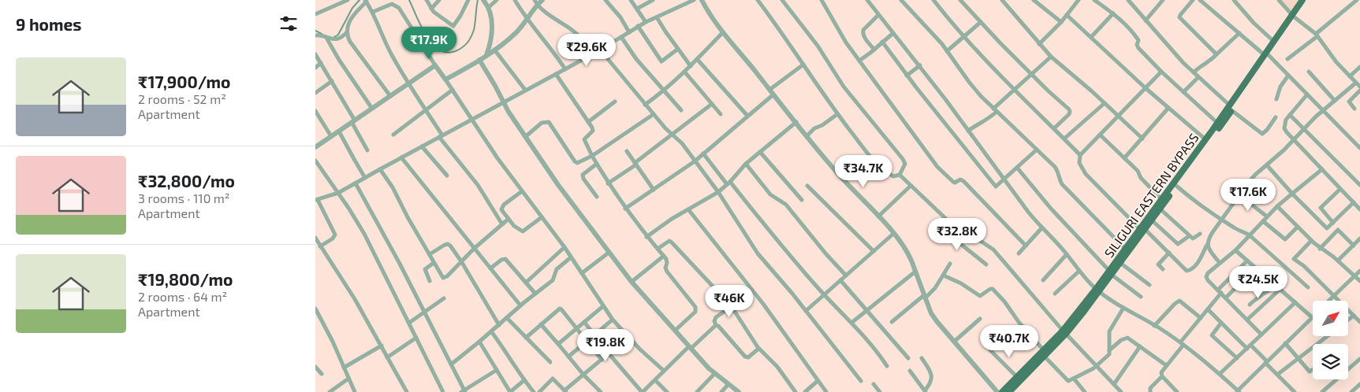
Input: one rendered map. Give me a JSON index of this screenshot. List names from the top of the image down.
{
  "streets": {
    "main road": ["SILIGURI EASTERN BYPASS"]
  },
  "north": "top right",
  "page": {
    "heading": "9 homes",
    "price": [
      "₹17.9K",
      "₹29.6K",
      "₹34.7K",
      "₹17.6K",
      "₹32.8K",
      "₹24.5K",
      "₹46K",
      "₹40.7K",
      "₹19.8K"
    ],
    "list": [
      {
        "name": "₹17,900/mo",
        "note": "2 rooms · 52 m² · Apartment"
      },
      {
        "name": "₹32,800/mo",
        "note": "3 rooms · 110 m² · Apartment"
      },
      {
        "name": "₹19,800/mo",
        "note": "2 rooms · 64 m² · Apartment"
      }
    ]
  }
}
